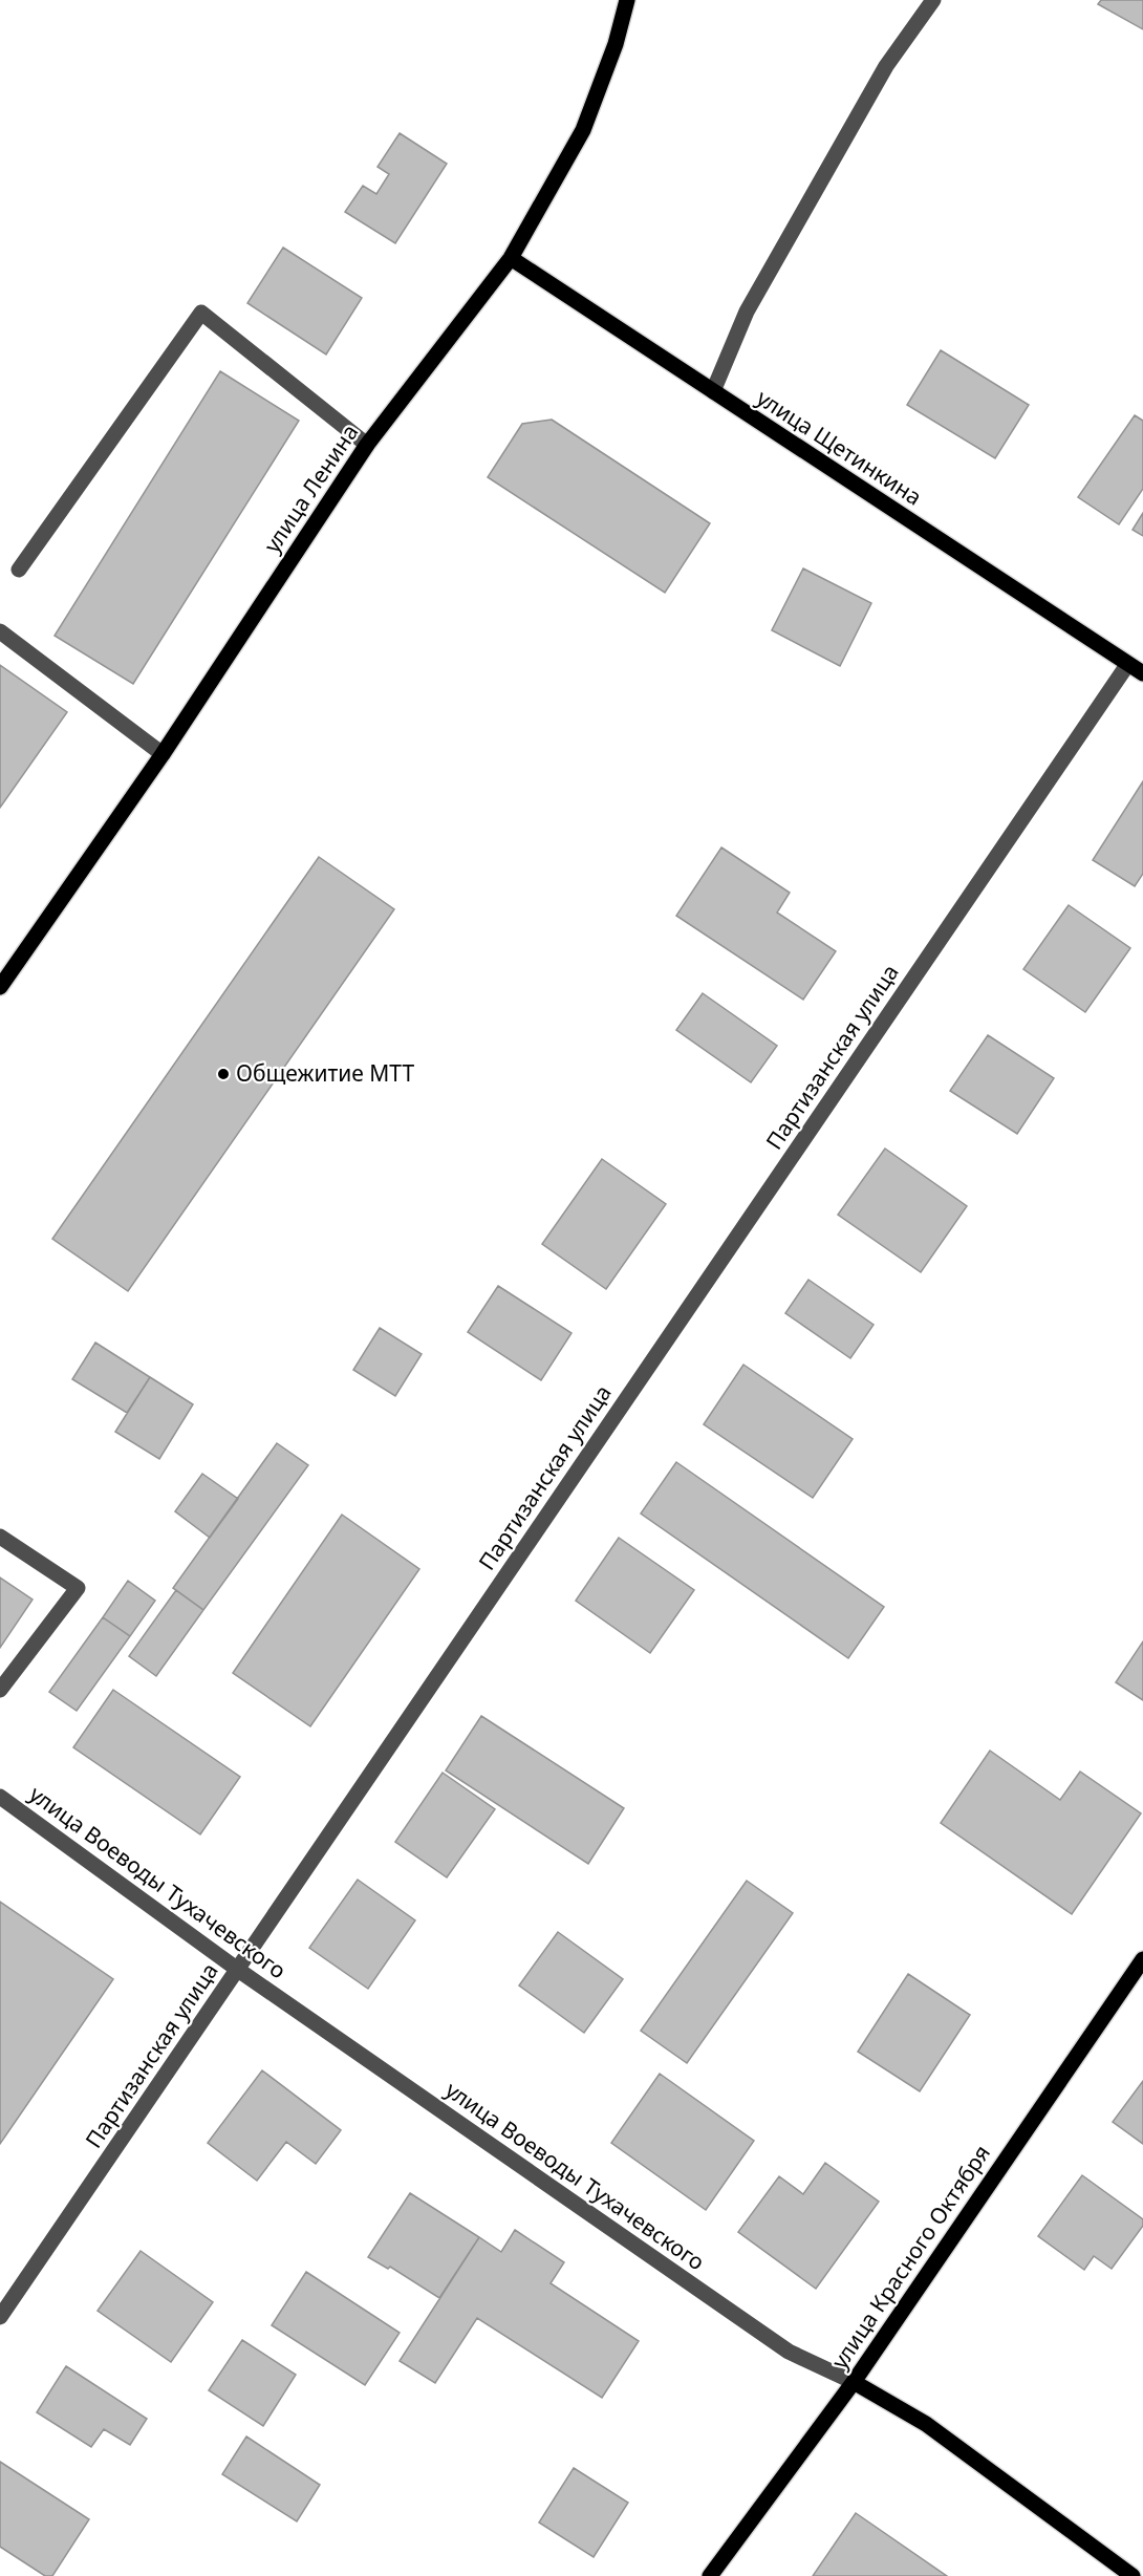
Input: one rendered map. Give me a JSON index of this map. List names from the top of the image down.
{
  "streets": {
    "main road": [
      "улица Щетинкина",
      "улица Ленина",
      "улица Воеводы Тухачевского",
      "улица Красного Октября"
    ],
    "street": ["Партизанская улица"]
  },
  "crossings": [
    ["улица Щетинкина", "улица Ленина"],
    ["улица Щетинкина", "Партизанская улица"],
    ["Партизанская улица", "улица Воеводы Тухачевского"],
    ["улица Воеводы Тухачевского", "улица Красного Октября"]
  ],
  "places": ["Общежитие МТТ"]
}
